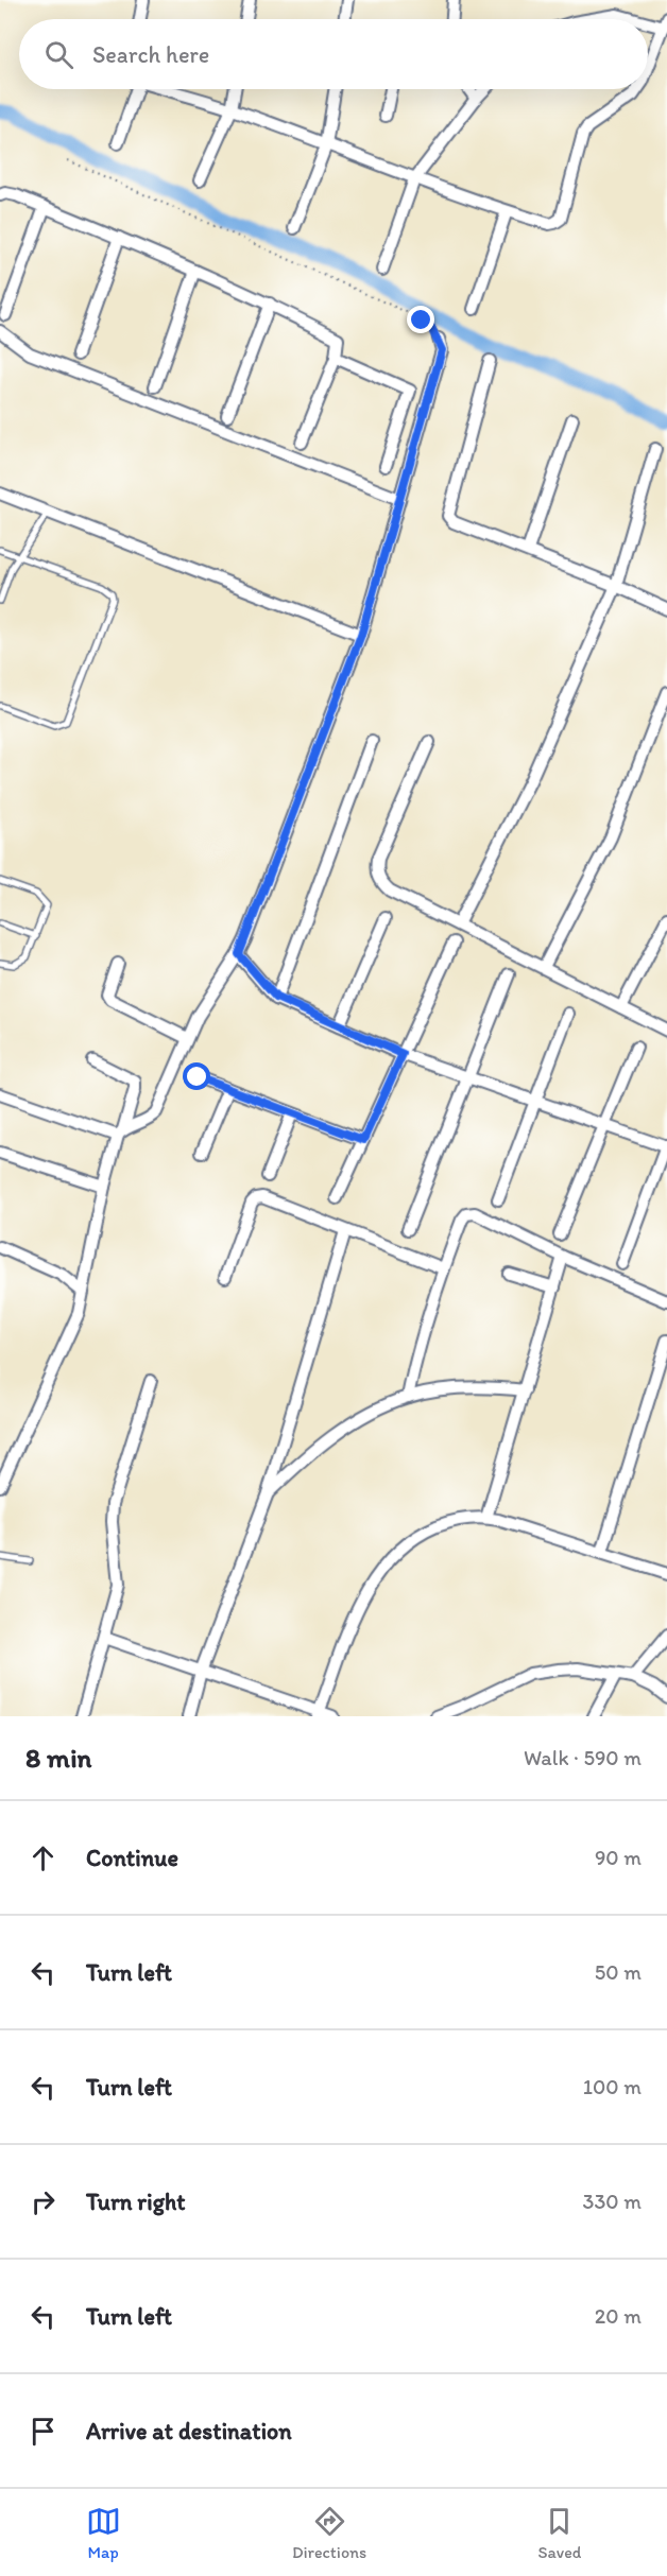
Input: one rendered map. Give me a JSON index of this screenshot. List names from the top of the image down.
{
  "page": {
    "search": "Search here",
    "heading": ["8 min", "Walk · 590 m"],
    "list": [
      ["Continue", "90 m"],
      ["Turn left", "50 m"],
      ["Turn left", "100 m"],
      ["Turn right", "330 m"],
      ["Turn left", "20 m"],
      "Arrive at destination"
    ],
    "nav": ["Map", "Directions", "Saved"]
  }
}
